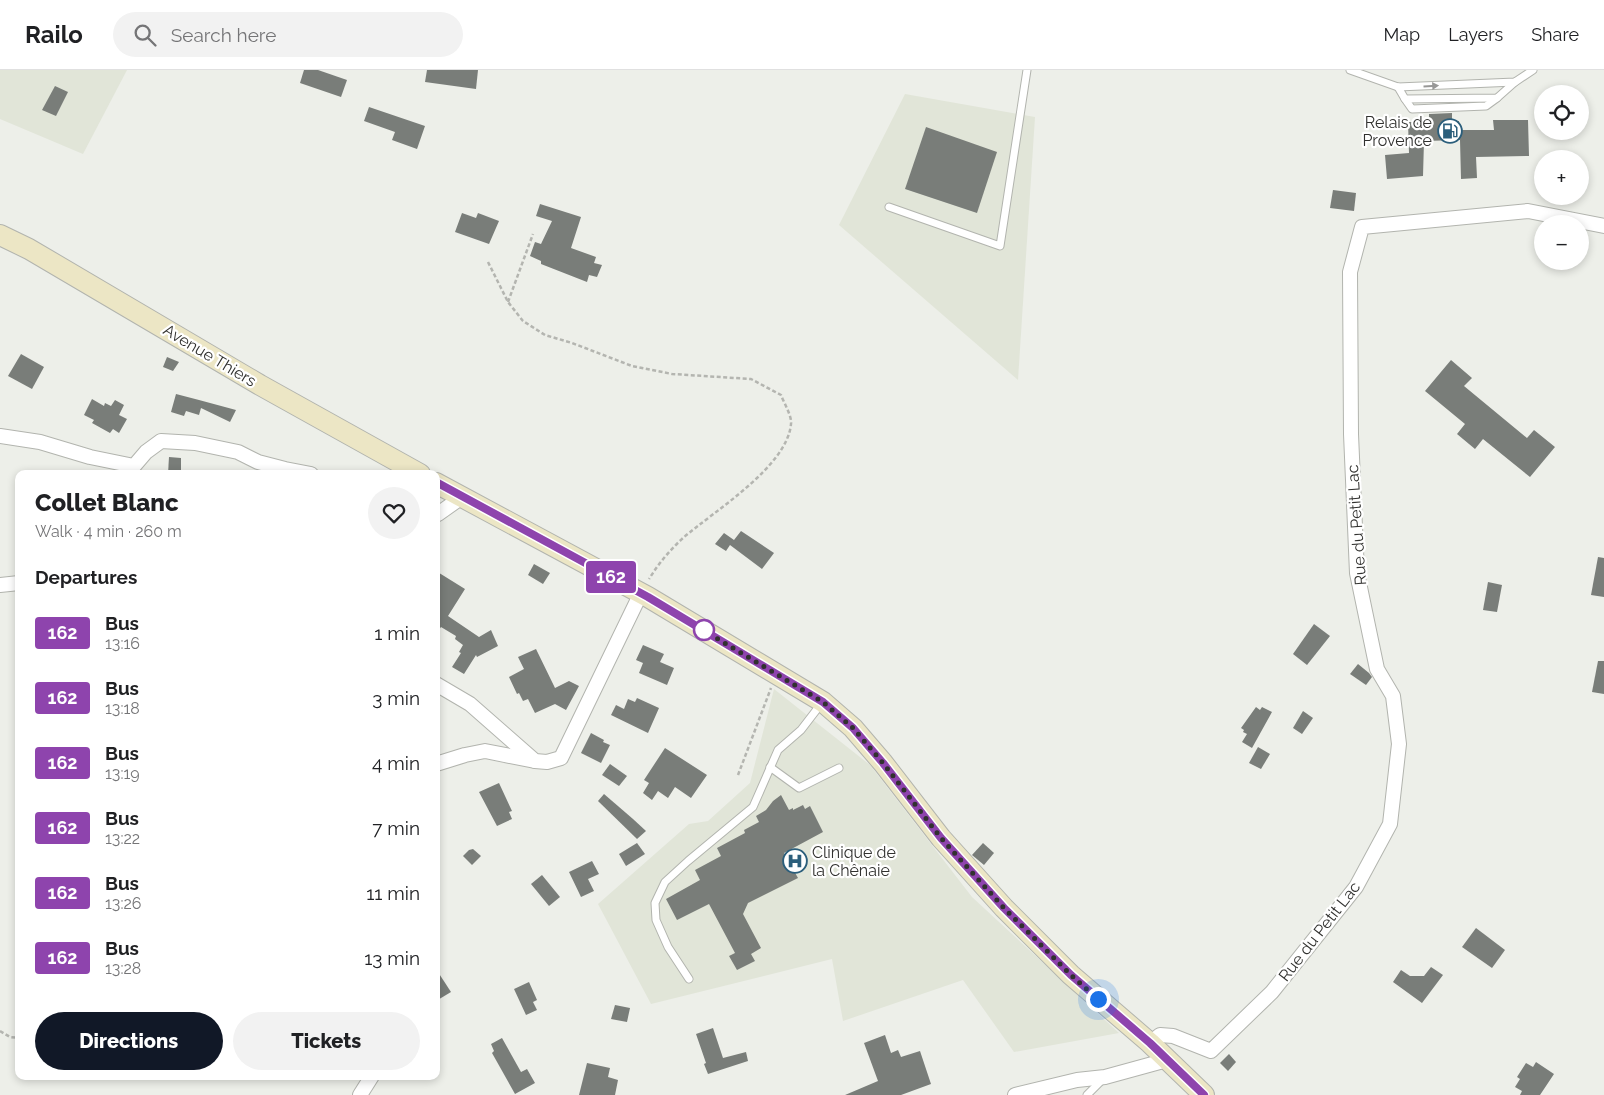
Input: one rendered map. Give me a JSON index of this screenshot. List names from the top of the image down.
{
  "streets": {
    "main road": ["Avenue Thiers"],
    "street": ["Rue du Petit Lac"]
  },
  "places": {
    "fuel station": ["Relais de Provence"],
    "hospital": ["Clinique de la Chênaie"]
  },
  "lines": ["bus line 162"],
  "page": {
    "header": "Railo",
    "search": "Search here",
    "nav": ["Map", "Layers", "Share"],
    "on_map": "162",
    "map_buttons": ["+", "−"],
    "heading": [
      ["Collet Blanc", "Walk · 4 min · 260 m"],
      "Departures"
    ],
    "list": [
      {
        "mark": "162",
        "name": "Bus",
        "note": "13:16",
        "value": "1 min"
      },
      {
        "mark": "162",
        "name": "Bus",
        "note": "13:18",
        "value": "3 min"
      },
      {
        "mark": "162",
        "name": "Bus",
        "note": "13:19",
        "value": "4 min"
      },
      {
        "mark": "162",
        "name": "Bus",
        "note": "13:22",
        "value": "7 min"
      },
      {
        "mark": "162",
        "name": "Bus",
        "note": "13:26",
        "value": "11 min"
      },
      {
        "mark": "162",
        "name": "Bus",
        "note": "13:28",
        "value": "13 min"
      }
    ],
    "buttons": ["Directions", "Tickets"]
  }
}
